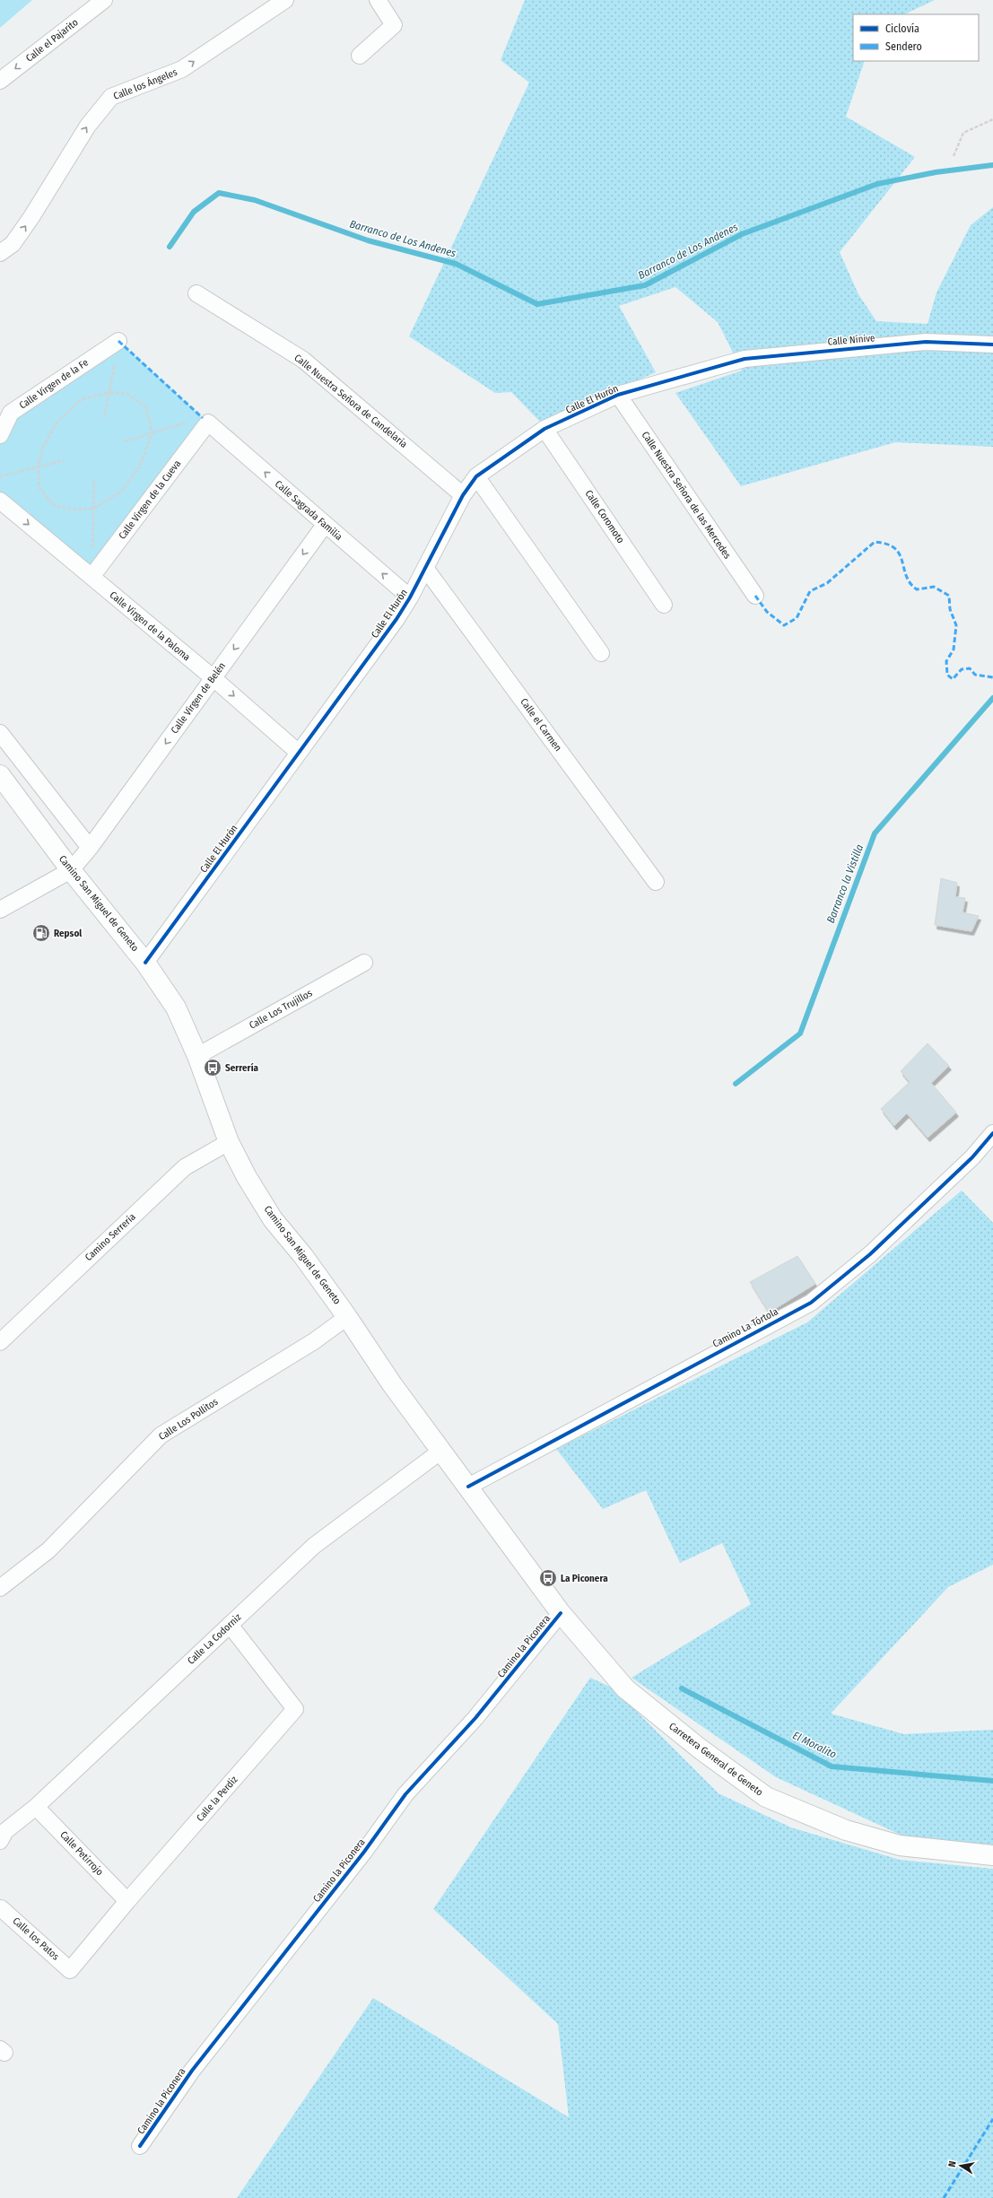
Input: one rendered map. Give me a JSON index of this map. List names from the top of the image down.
{
  "streets": {
    "main road": ["Camino San Miguel de Geneto", "Carretera General de Geneto"],
    "street": [
      "Calle el Pajarito",
      "Calle los Ángeles",
      "Calle Nínive",
      "Calle Virgen de la Fe",
      "Calle El Hurón",
      "Calle Nuestra Señora de Candelaria",
      "Calle Nuestra Señora de las Mercedes",
      "Calle Virgen de la Cueva",
      "Calle Sagrada Familia",
      "Calle Coromoto",
      "Calle Virgen de la Paloma",
      "Calle Virgen de Belén",
      "Calle el Carmen",
      "Calle Los Trujillos",
      "Camino Serrería",
      "Camino La Tórtola",
      "Calle Los Pollitos",
      "Calle La Codorniz",
      "Camino la Piconera",
      "Calle la Perdiz",
      "Calle Petirrojo",
      "Calle los Patos"
    ]
  },
  "crossings": [
    ["Calle Nínive", "Calle El Hurón"],
    ["Calle El Hurón", "Calle Nuestra Señora de Candelaria"],
    ["Calle El Hurón", "Calle Nuestra Señora de las Mercedes"],
    ["Calle El Hurón", "Calle Sagrada Familia"],
    ["Calle El Hurón", "Calle Coromoto"],
    ["Calle El Hurón", "Calle Virgen de la Paloma"],
    ["Calle El Hurón", "Calle el Carmen"],
    ["Calle El Hurón", "Camino San Miguel de Geneto"],
    ["Calle Virgen de la Cueva", "Calle Sagrada Familia"],
    ["Calle Virgen de la Cueva", "Calle Virgen de la Paloma"],
    ["Calle Sagrada Familia", "Calle Virgen de Belén"],
    ["Calle Virgen de la Paloma", "Calle Virgen de Belén"],
    ["Calle Virgen de Belén", "Camino San Miguel de Geneto"],
    ["Camino San Miguel de Geneto", "Calle Los Trujillos"],
    ["Camino San Miguel de Geneto", "Camino Serrería"],
    ["Camino San Miguel de Geneto", "Camino La Tórtola"],
    ["Camino San Miguel de Geneto", "Calle Los Pollitos"],
    ["Camino San Miguel de Geneto", "Calle La Codorniz"],
    ["Camino San Miguel de Geneto", "Camino la Piconera"],
    ["Camino San Miguel de Geneto", "Carretera General de Geneto"],
    ["Calle La Codorniz", "Calle la Perdiz"],
    ["Calle La Codorniz", "Calle Petirrojo"],
    ["Camino la Piconera", "Carretera General de Geneto"],
    ["Calle la Perdiz", "Calle Petirrojo"],
    ["Calle la Perdiz", "Calle los Patos"]
  ],
  "one_way": [
    "Calle el Pajarito",
    "Calle los Ángeles",
    "Calle Sagrada Familia",
    "Calle Virgen de la Paloma",
    "Calle Virgen de Belén"
  ],
  "water": ["Barranco de Los Andenes", "Barranco la Vistilla", "El Moralito"],
  "places": {
    "fuel station": ["Repsol"],
    "bus stop": ["Serrería", "La Piconera"]
  },
  "legend": ["Ciclovía", "Sendero"],
  "north": "left"
}
